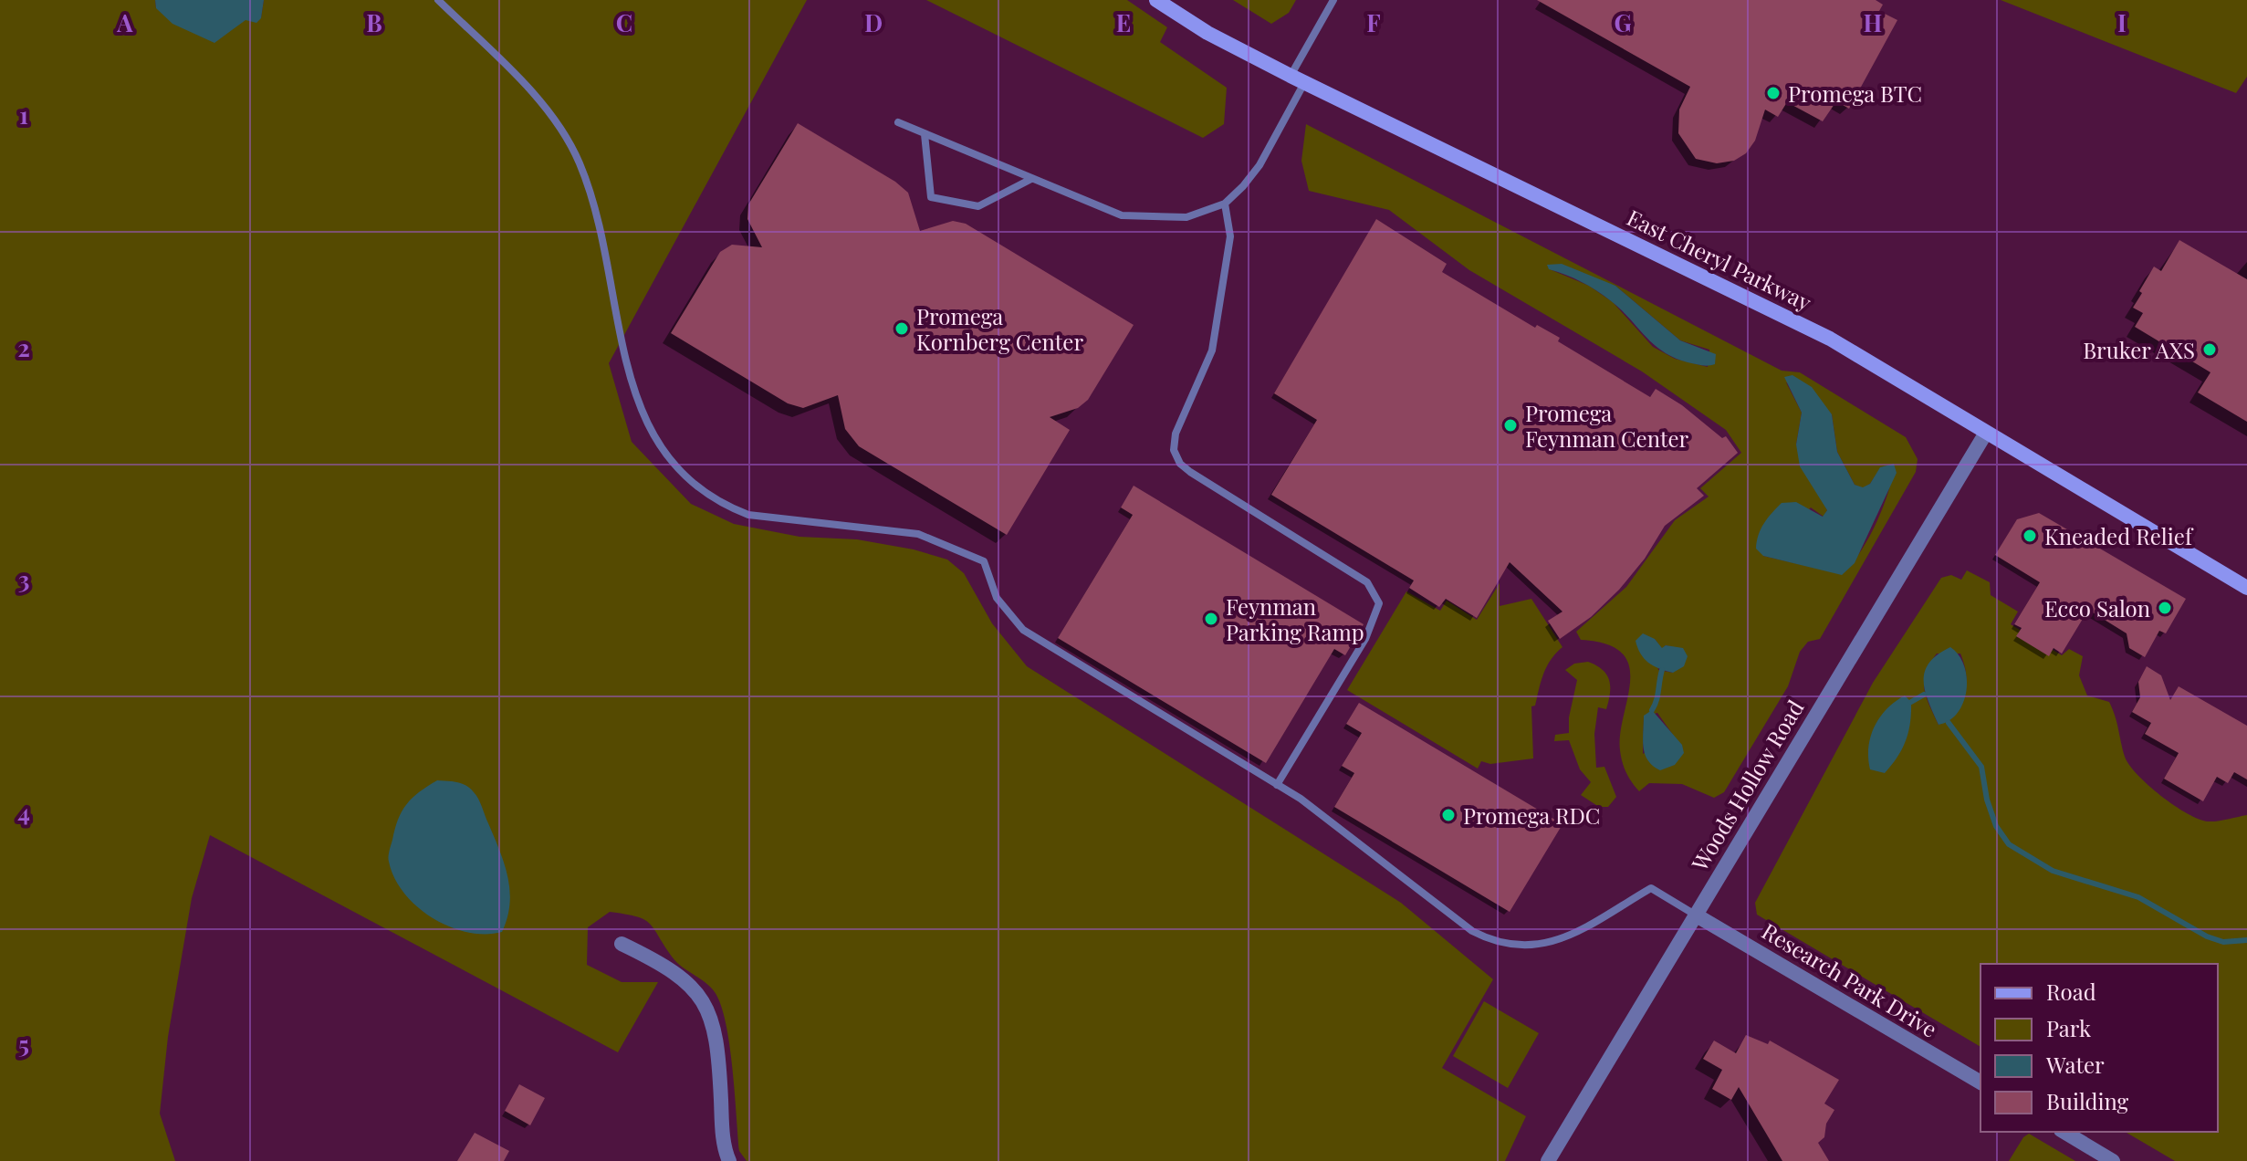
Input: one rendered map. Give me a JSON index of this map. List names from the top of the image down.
{
  "streets": {
    "street": ["East Cheryl Parkway", "Woods Hollow Road", "Research Park Drive"]
  },
  "crossings": [
    ["East Cheryl Parkway", "Woods Hollow Road"],
    ["Woods Hollow Road", "Research Park Drive"]
  ],
  "places": [
    "Promega BTC",
    "Promega Kornberg Center",
    "Bruker AXS",
    "Promega Feynman Center",
    "Kneaded Relief",
    "Ecco Salon",
    "Feynman Parking Ramp",
    "Promega RDC"
  ],
  "legend": [
    "Road",
    "Park",
    "Water",
    "Building"
  ],
  "grid": {
    "columns": [
      "A",
      "B",
      "C",
      "D",
      "E",
      "F",
      "G",
      "H",
      "I"
    ],
    "rows": [
      "1",
      "2",
      "3",
      "4",
      "5"
    ]
  }
}
